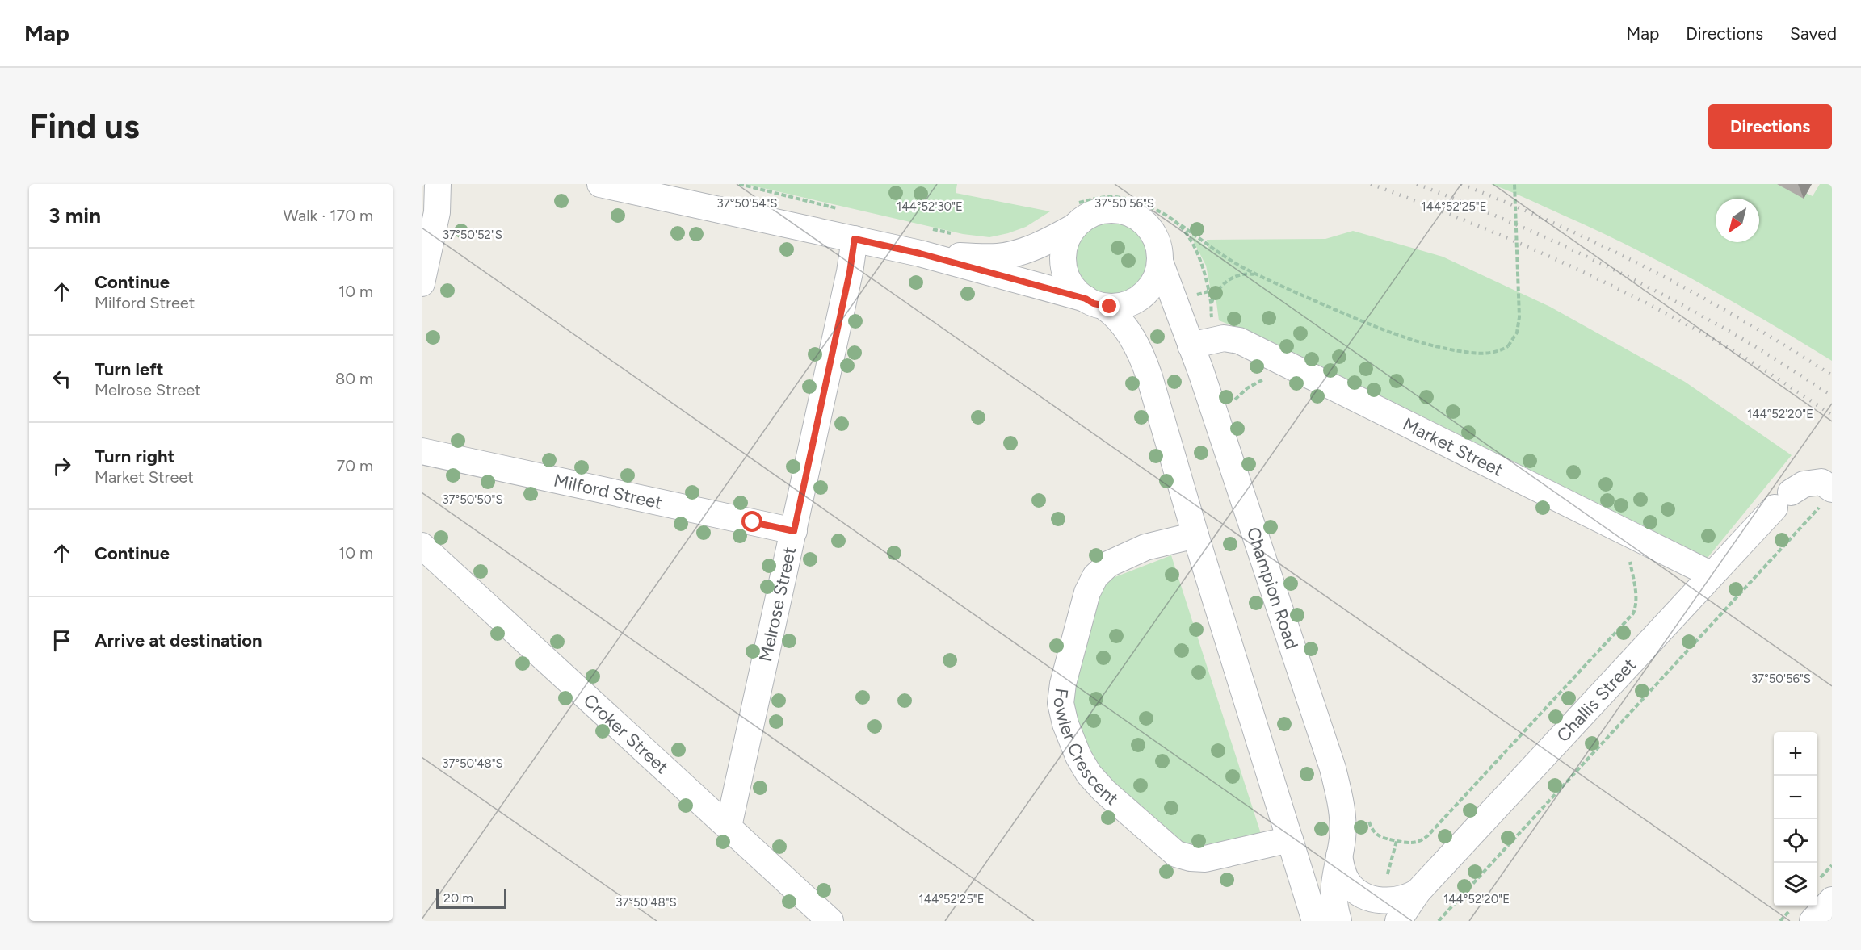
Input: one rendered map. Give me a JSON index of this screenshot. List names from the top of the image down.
{
  "streets": {
    "street": [
      "Market Street",
      "Milford Street",
      "Champion Road",
      "Melrose Street",
      "Challis Street",
      "Croker Street",
      "Fowler Crescent"
    ]
  },
  "crossings": [
    ["Market Street", "Champion Road"],
    ["Market Street", "Challis Street"],
    ["Milford Street", "Melrose Street"],
    ["Melrose Street", "Croker Street"]
  ],
  "scale_bar": "20 m",
  "north": "bottom left",
  "page": {
    "header": "Map",
    "nav": ["Map", "Directions", "Saved"],
    "buttons": "Directions",
    "title": "Find us",
    "heading": ["3 min", "Walk · 170 m"],
    "list": [
      ["Continue", "Milford Street", "10 m"],
      ["Turn left", "Melrose Street", "80 m"],
      ["Turn right", "Market Street", "70 m"],
      ["Continue", "10 m"],
      "Arrive at destination"
    ],
    "map_buttons": ["+", "−"],
    "scale": "20 m"
  },
  "coordinates": [
    "37°50'54\"S",
    "37°50'56\"S",
    "144°52'30\"E",
    "144°52'25\"E",
    "37°50'52\"S",
    "144°52'20\"E",
    "37°50'50\"S",
    "37°50'48\"S"
  ]
}
